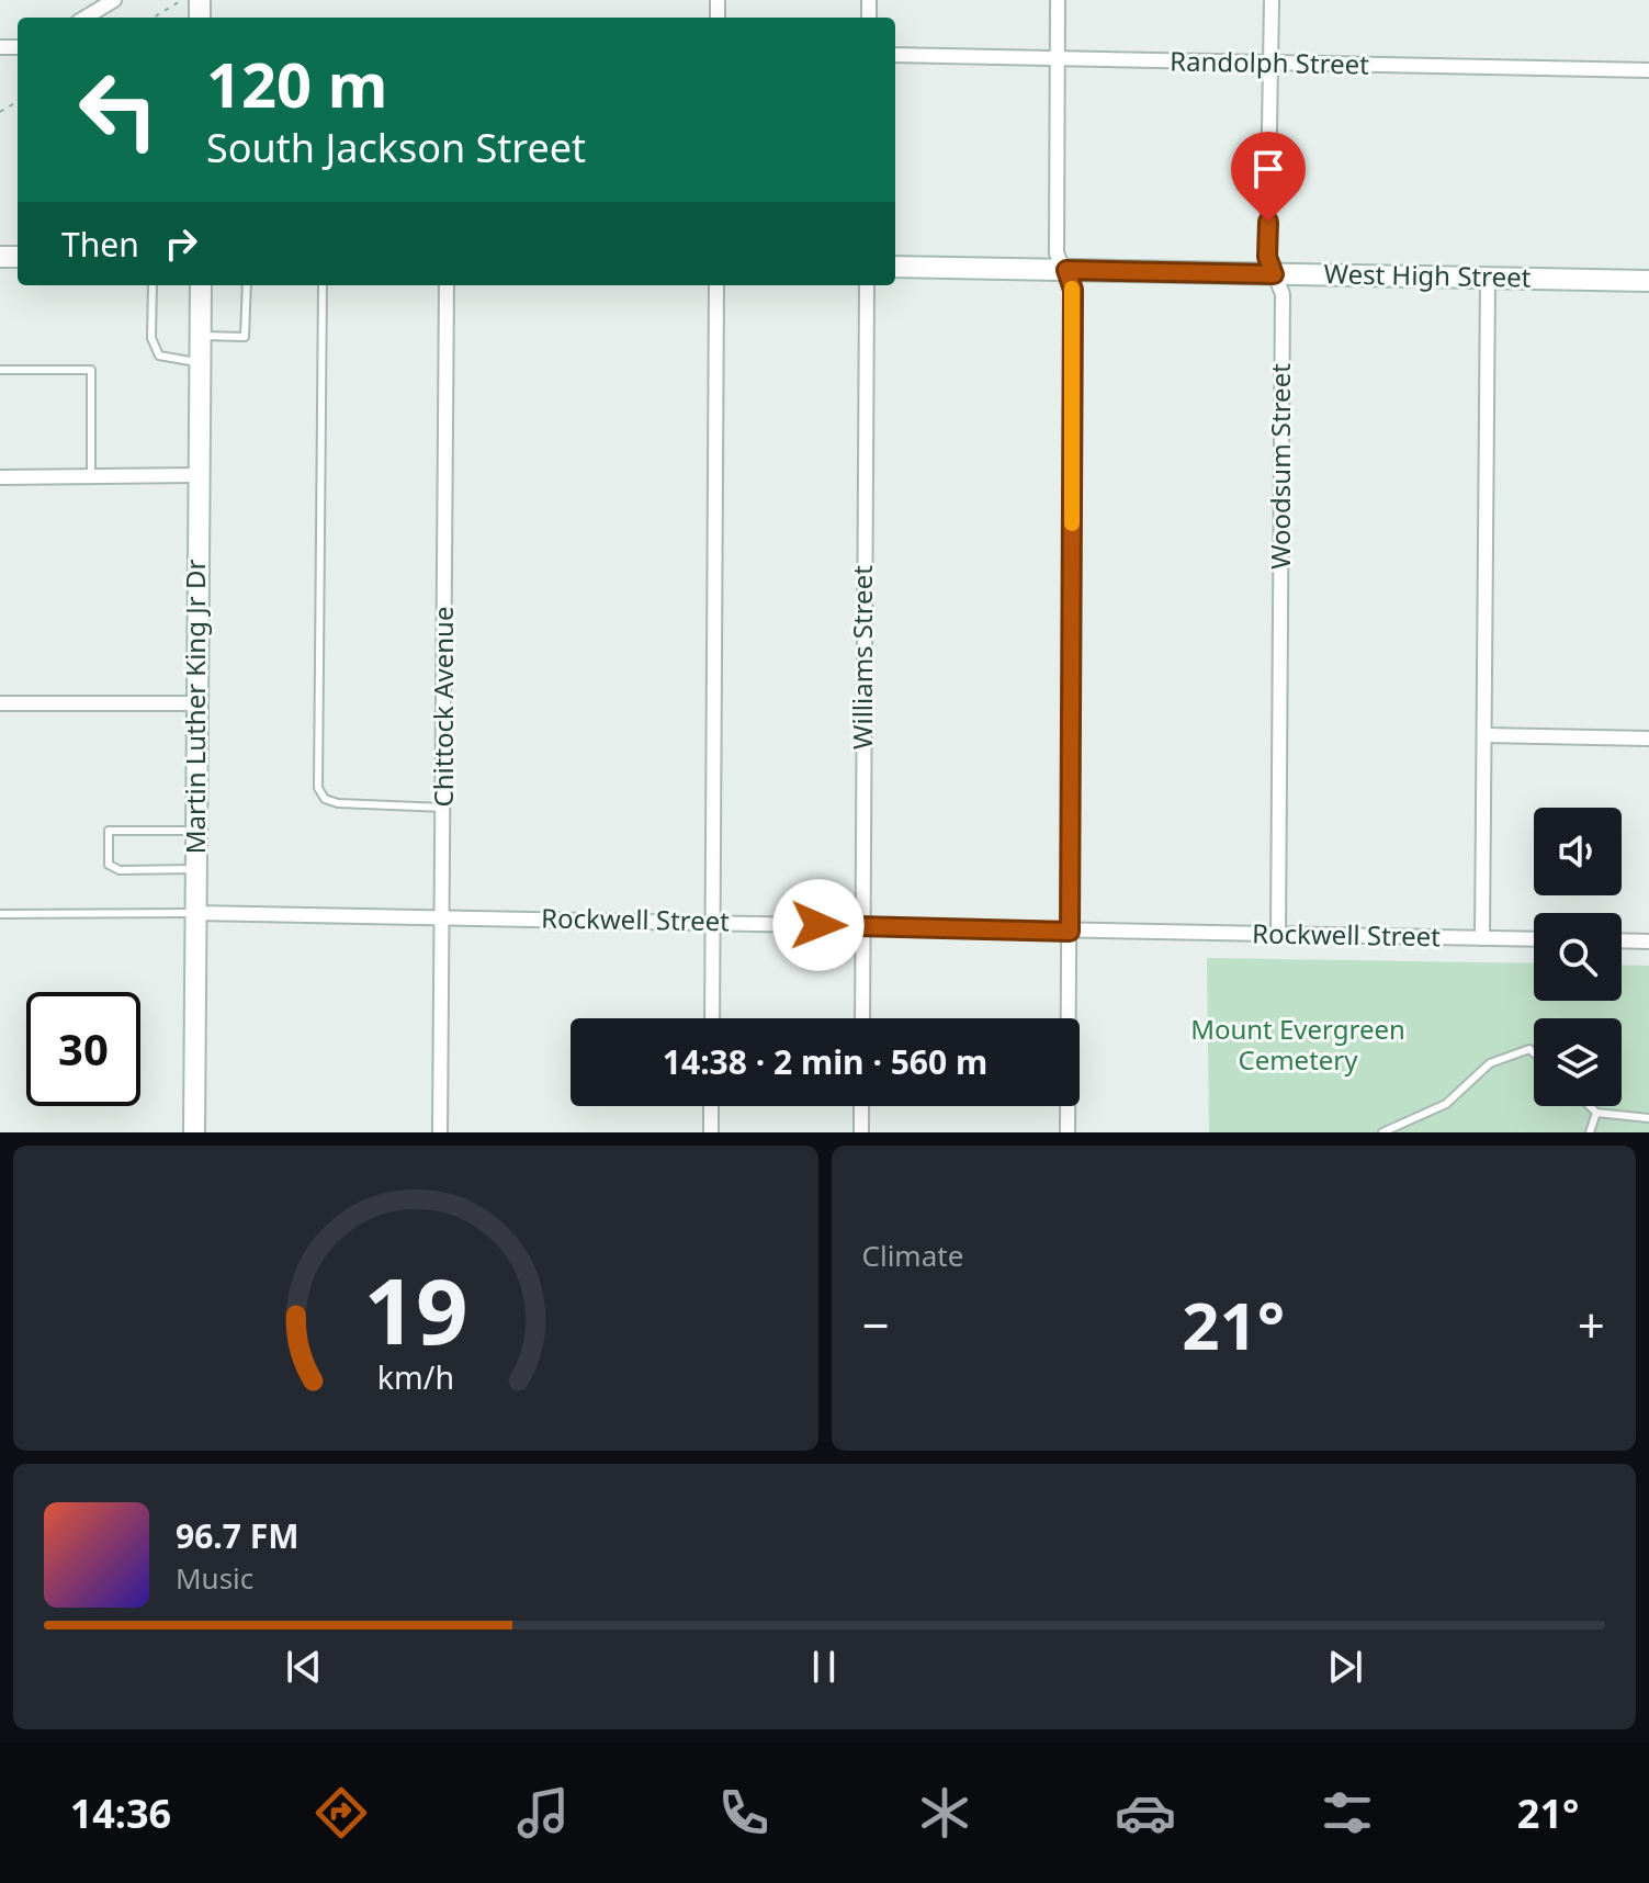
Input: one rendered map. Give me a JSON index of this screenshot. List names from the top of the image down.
{
  "streets": {
    "main road": ["West High Street", "Martin Luther King Jr Dr"],
    "street": [
      "Randolph Street",
      "Woodsum Street",
      "Williams Street",
      "Chittock Avenue",
      "Rockwell Street"
    ]
  },
  "crossings": [
    ["Randolph Street", "Woodsum Street"],
    ["West High Street", "Woodsum Street"],
    ["Woodsum Street", "Rockwell Street"],
    ["Williams Street", "Rockwell Street"],
    ["Martin Luther King Jr Dr", "Rockwell Street"],
    ["Chittock Avenue", "Rockwell Street"]
  ],
  "parks": ["Mount Evergreen Cemetery"],
  "page": {
    "turn": ["120 m", "South Jackson Street"],
    "then": "Then",
    "limit": "30",
    "trip": "14:38 · 2 min · 560 m",
    "tile": "Climate",
    "heat": ["−", "21°", "+"],
    "song": ["96.7 FM", "Music"],
    "tabs": ["14:36", "21°"],
    "gauge": ["19", "km/h"]
  }
}
